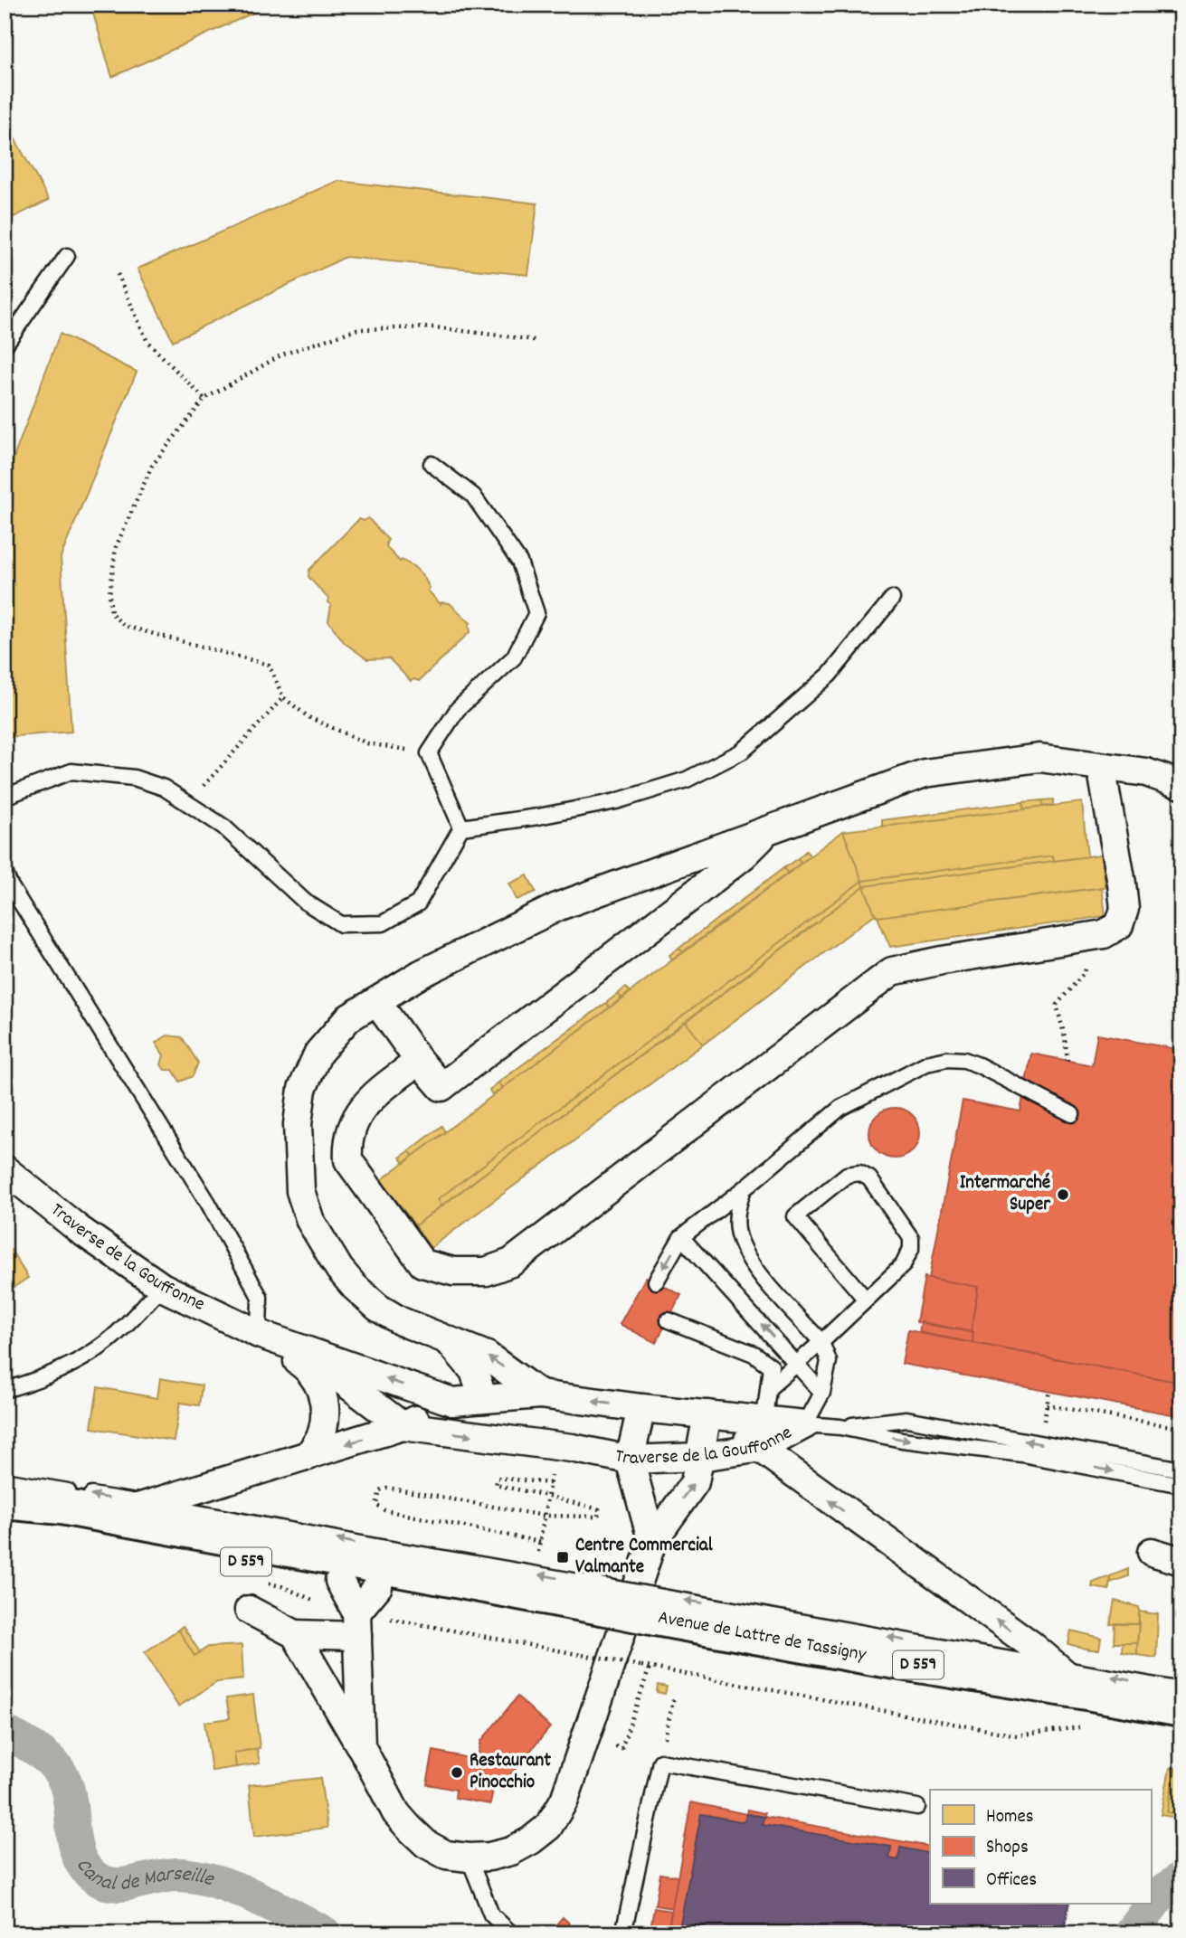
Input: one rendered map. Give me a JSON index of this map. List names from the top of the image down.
{
  "streets": {
    "main road": ["D 559", "Avenue de Lattre de Tassigny"],
    "street": ["Traverse de la Gouffonne"]
  },
  "water": ["Canal de Marseille"],
  "places": {
    "other": ["Intermarché Super", "Restaurant Pinocchio"],
    "transit": ["Centre Commercial Valmante"]
  },
  "legend": ["Homes", "Shops", "Offices"]
}
